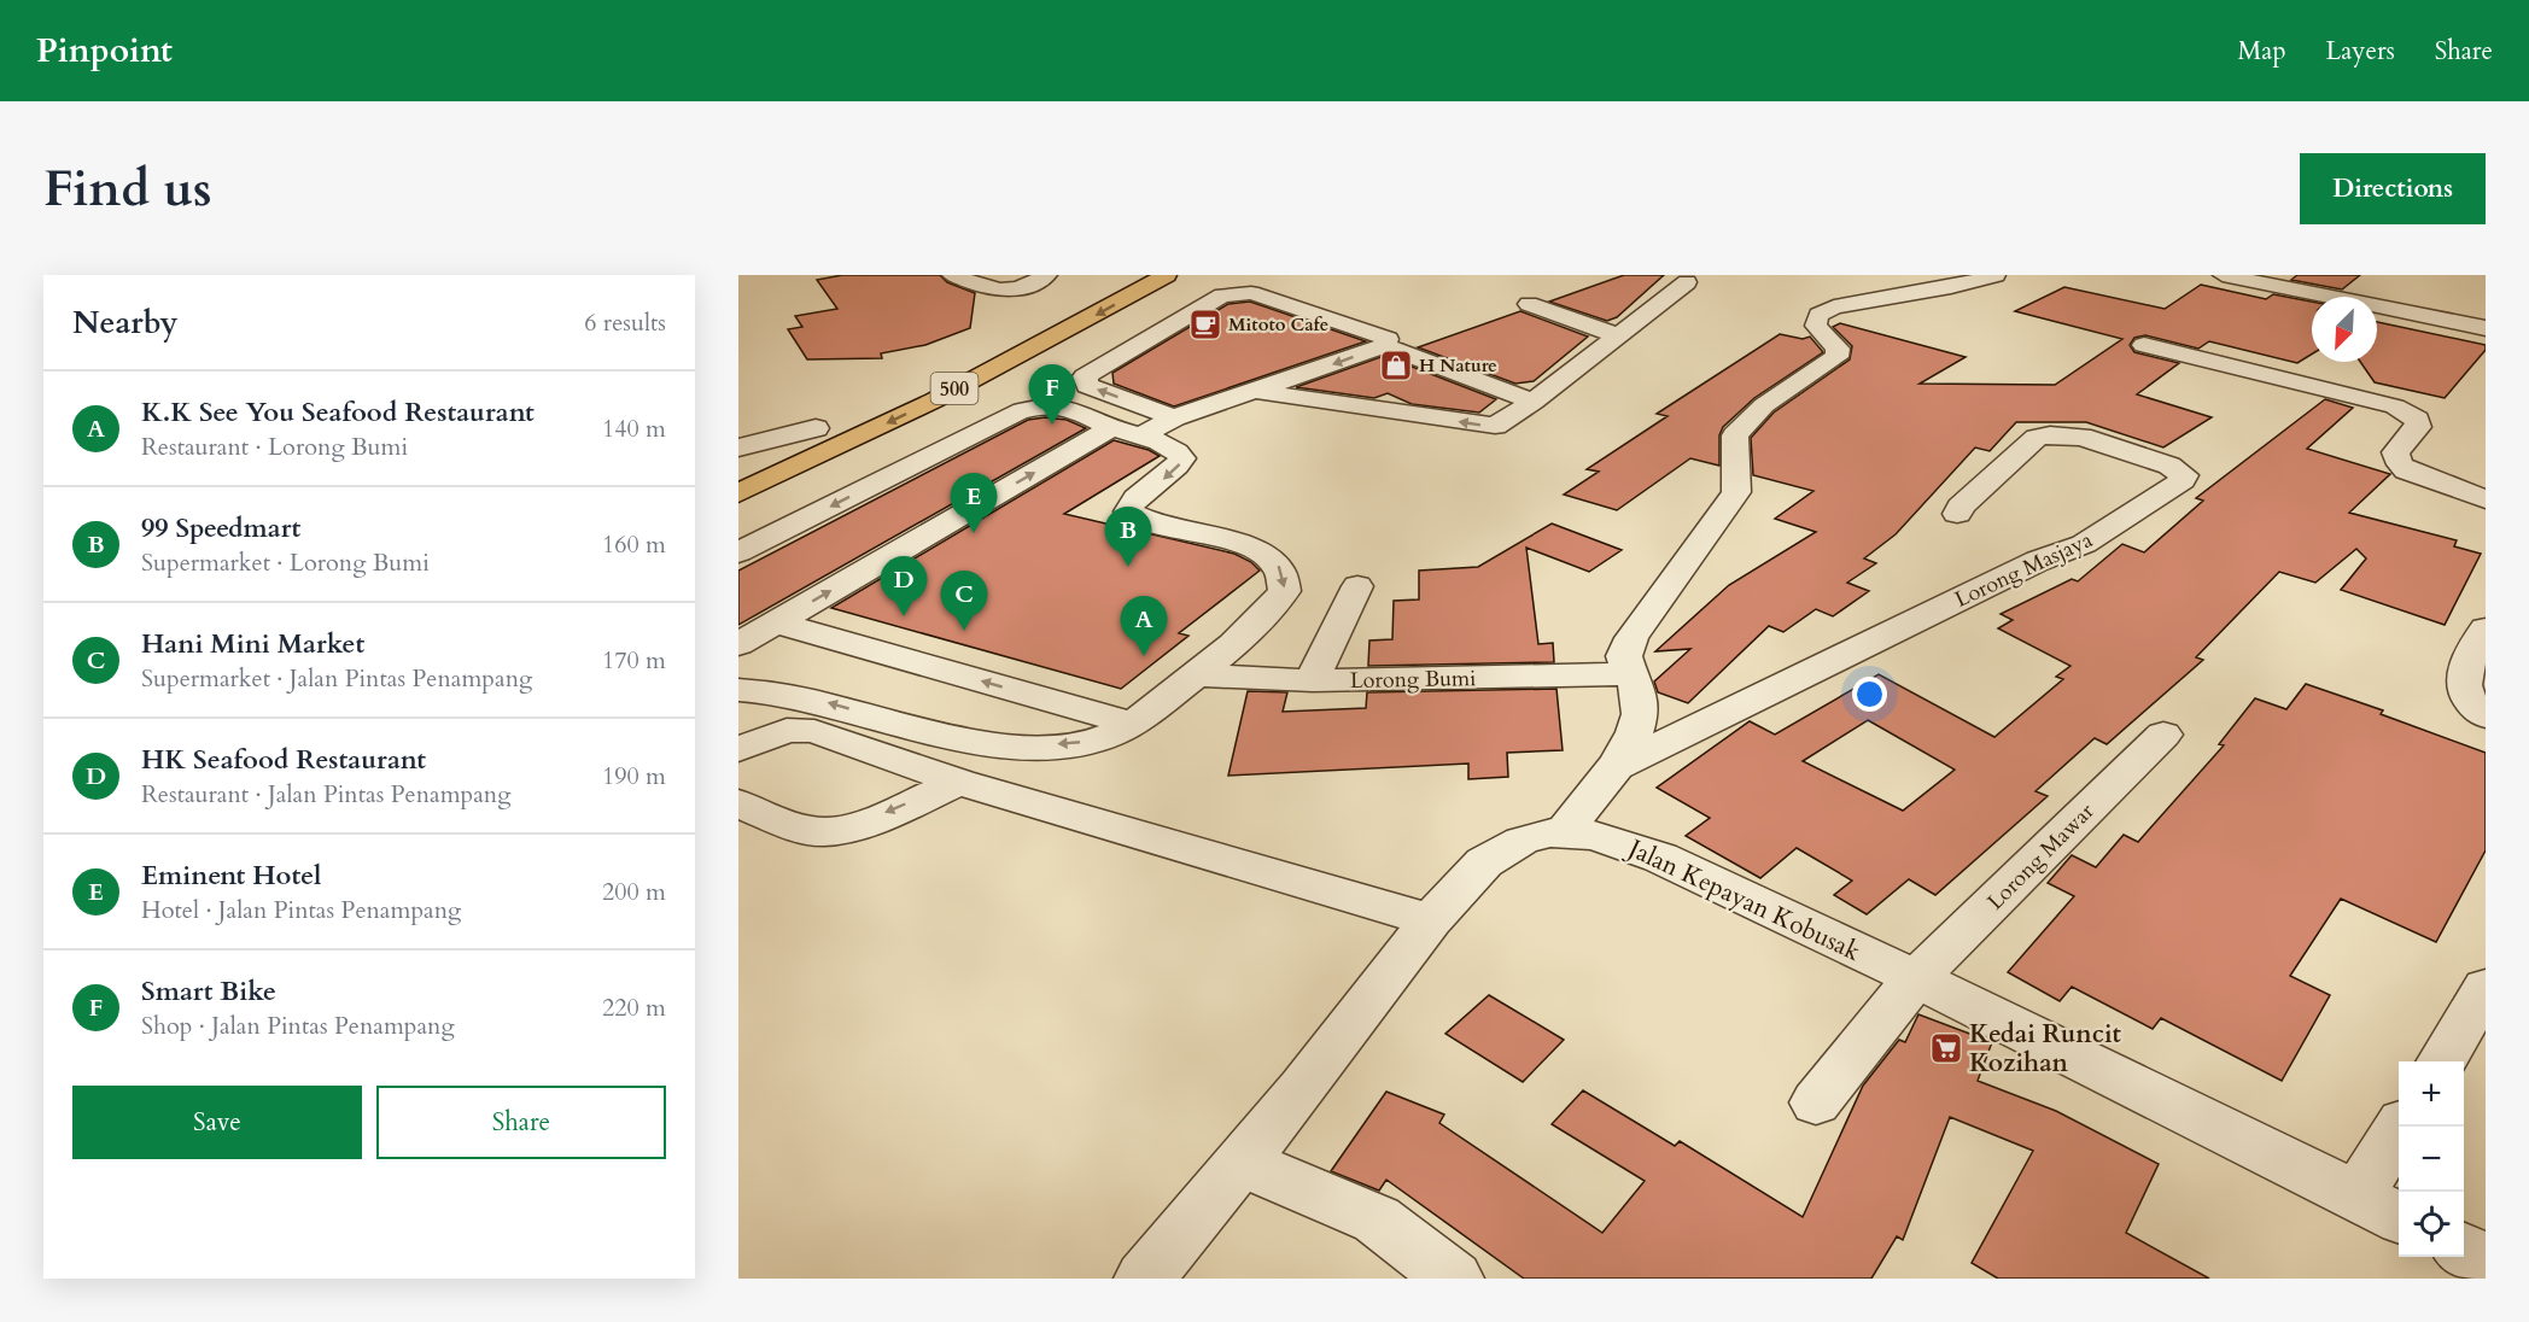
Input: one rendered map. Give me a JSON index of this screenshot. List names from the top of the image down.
{
  "streets": {
    "main road": ["500"],
    "street": [
      "Lorong Masjaya",
      "Lorong Bumi",
      "Lorong Mawar",
      "Jalan Kepayan Kobusak"
    ]
  },
  "crossings": [
    ["Lorong Masjaya", "Lorong Bumi"],
    ["Lorong Masjaya", "Jalan Kepayan Kobusak"],
    ["Lorong Mawar", "Jalan Kepayan Kobusak"]
  ],
  "places": {
    "cafe": ["Mitoto Cafe"],
    "shop": ["H Nature"],
    "supermarket": ["Kedai Runcit Kozihan"]
  },
  "north": "bottom left",
  "page": {
    "header": "Pinpoint",
    "nav": ["Map", "Layers", "Share"],
    "buttons": [
      "Directions",
      ["Save", "Share"]
    ],
    "title": "Find us",
    "heading": ["Nearby", "6 results"],
    "pins": [
      "F",
      "E",
      "B",
      "D",
      "C",
      "A"
    ],
    "list": [
      {
        "mark": "A",
        "name": "K.K See You Seafood Restaurant",
        "note": "Restaurant · Lorong Bumi",
        "value": "140 m"
      },
      {
        "mark": "B",
        "name": "99 Speedmart",
        "note": "Supermarket · Lorong Bumi",
        "value": "160 m"
      },
      {
        "mark": "C",
        "name": "Hani Mini Market",
        "note": "Supermarket · Jalan Pintas Penampang",
        "value": "170 m"
      },
      {
        "mark": "D",
        "name": "HK Seafood Restaurant",
        "note": "Restaurant · Jalan Pintas Penampang",
        "value": "190 m"
      },
      {
        "mark": "E",
        "name": "Eminent Hotel",
        "note": "Hotel · Jalan Pintas Penampang",
        "value": "200 m"
      },
      {
        "mark": "F",
        "name": "Smart Bike",
        "note": "Shop · Jalan Pintas Penampang",
        "value": "220 m"
      }
    ],
    "map_buttons": ["+", "−"]
  }
}
